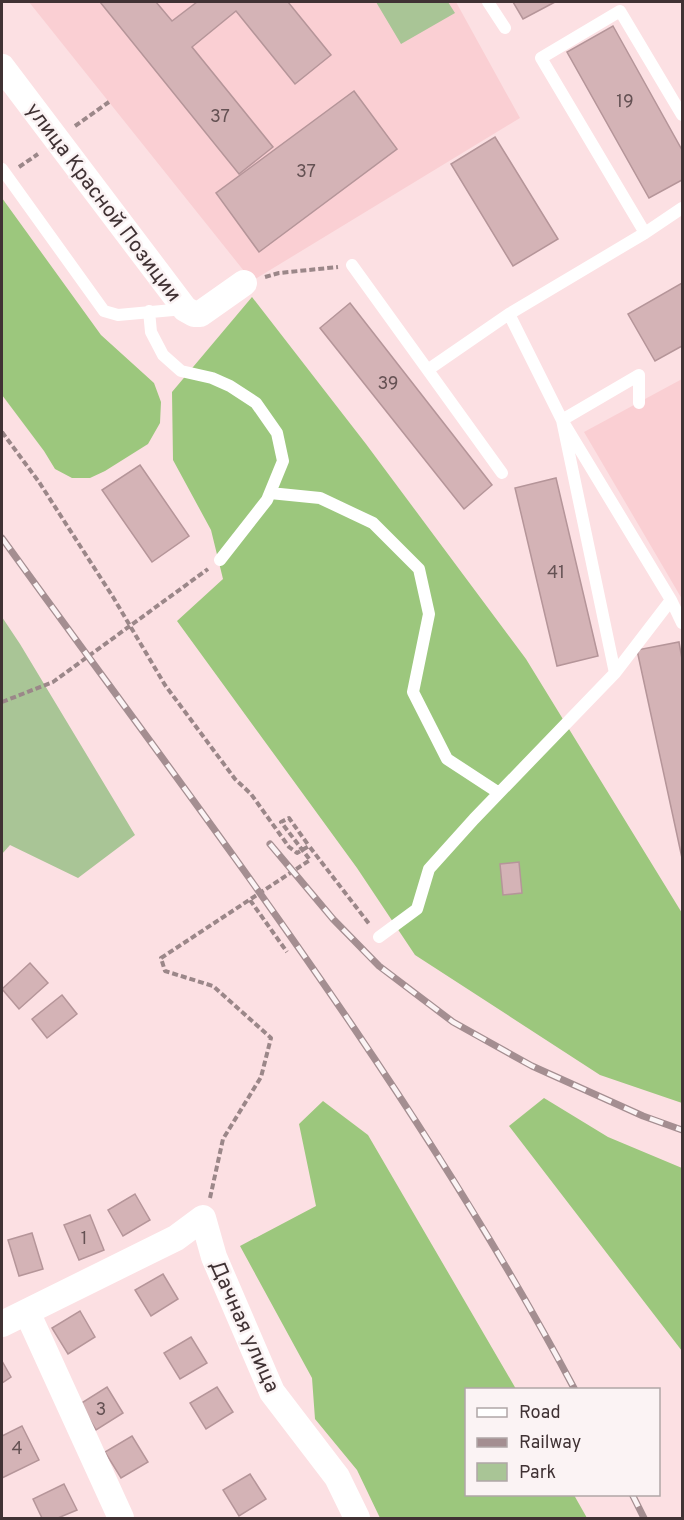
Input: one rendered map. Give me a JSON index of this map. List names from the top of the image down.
{
  "streets": {
    "street": ["улица Красной Позиции", "Дачная улица"]
  },
  "house_numbers": [
    "19",
    "37",
    "37",
    "39",
    "41",
    "1",
    "3",
    "4"
  ],
  "legend": ["Road", "Railway", "Park"]
}
